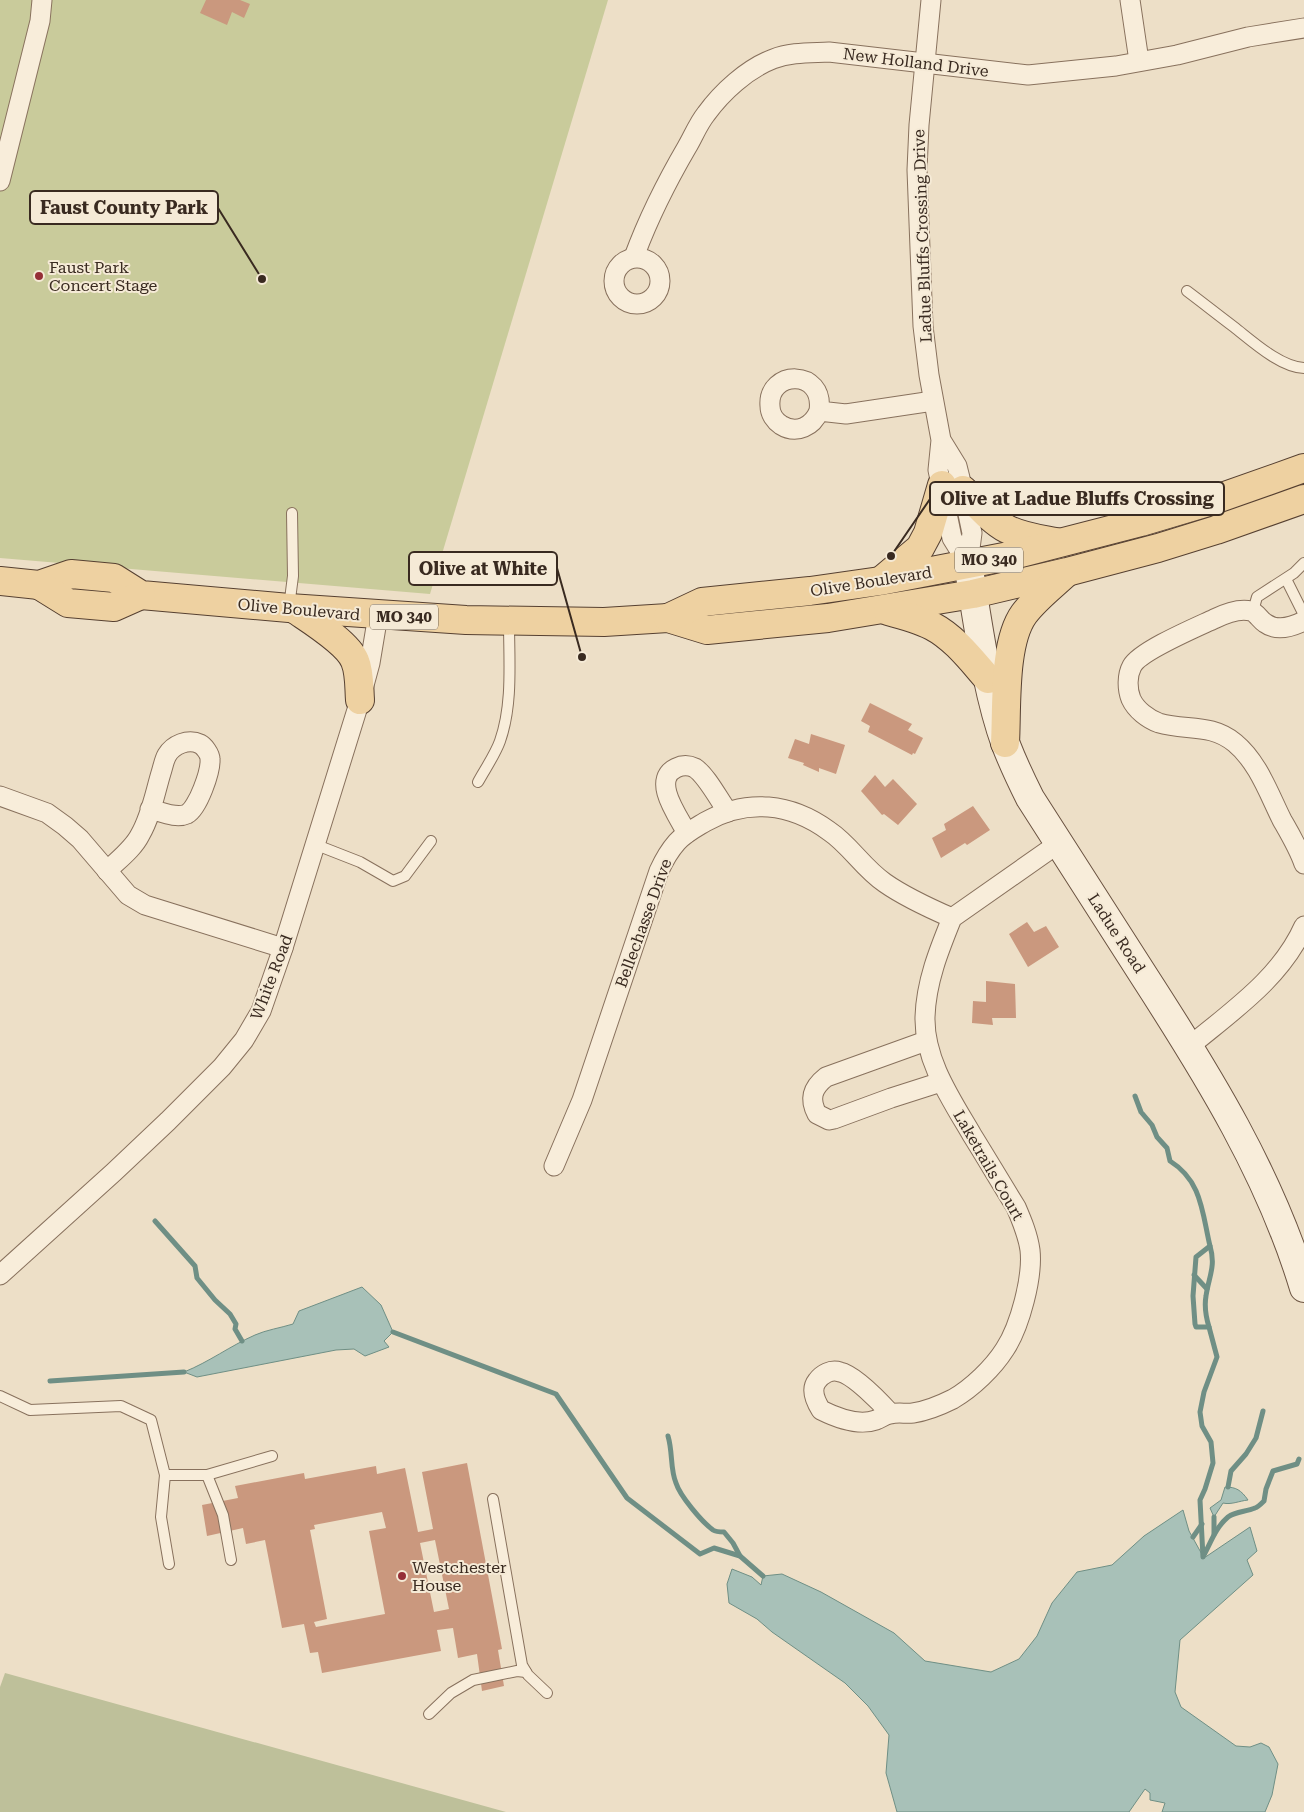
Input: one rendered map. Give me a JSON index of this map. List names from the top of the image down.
{
  "streets": {
    "main road": ["MO 340", "Olive Boulevard", "Ladue Road"],
    "street": [
      "New Holland Drive",
      "Ladue Bluffs Crossing Drive",
      "Bellechasse Drive",
      "White Road",
      "Laketrails Court"
    ]
  },
  "crossings": [
    ["New Holland Drive", "Ladue Bluffs Crossing Drive"],
    ["Ladue Bluffs Crossing Drive", "Olive Boulevard"],
    ["Ladue Bluffs Crossing Drive", "Ladue Road"],
    ["Olive Boulevard", "Ladue Road"],
    ["Olive Boulevard", "White Road"],
    ["Bellechasse Drive", "Laketrails Court"]
  ],
  "places": [
    "Faust Park Concert Stage",
    "Faust County Park",
    "Olive at Ladue Bluffs Crossing",
    "Olive at White",
    "Westchester House"
  ]
}
